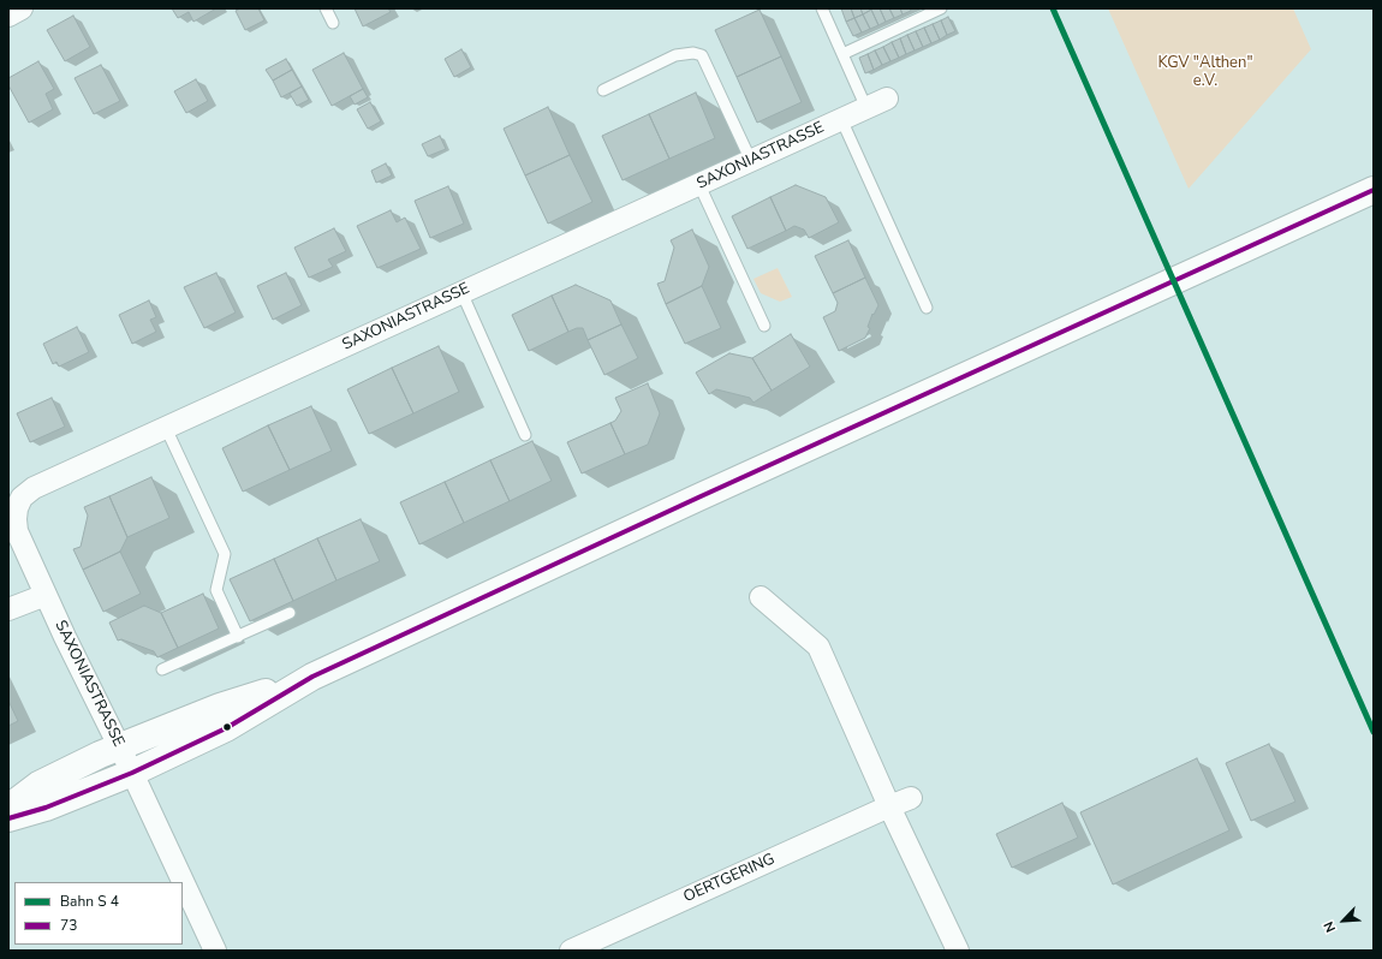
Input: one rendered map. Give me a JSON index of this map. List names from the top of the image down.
{
  "streets": {
    "street": ["SAXONIASTRASSE", "OERTGERING"]
  },
  "parks": ["KGV \"Althen\" e.V."],
  "lines": ["transit line 73"],
  "legend": ["Bahn S 4", "73"],
  "north": "bottom left"
}
